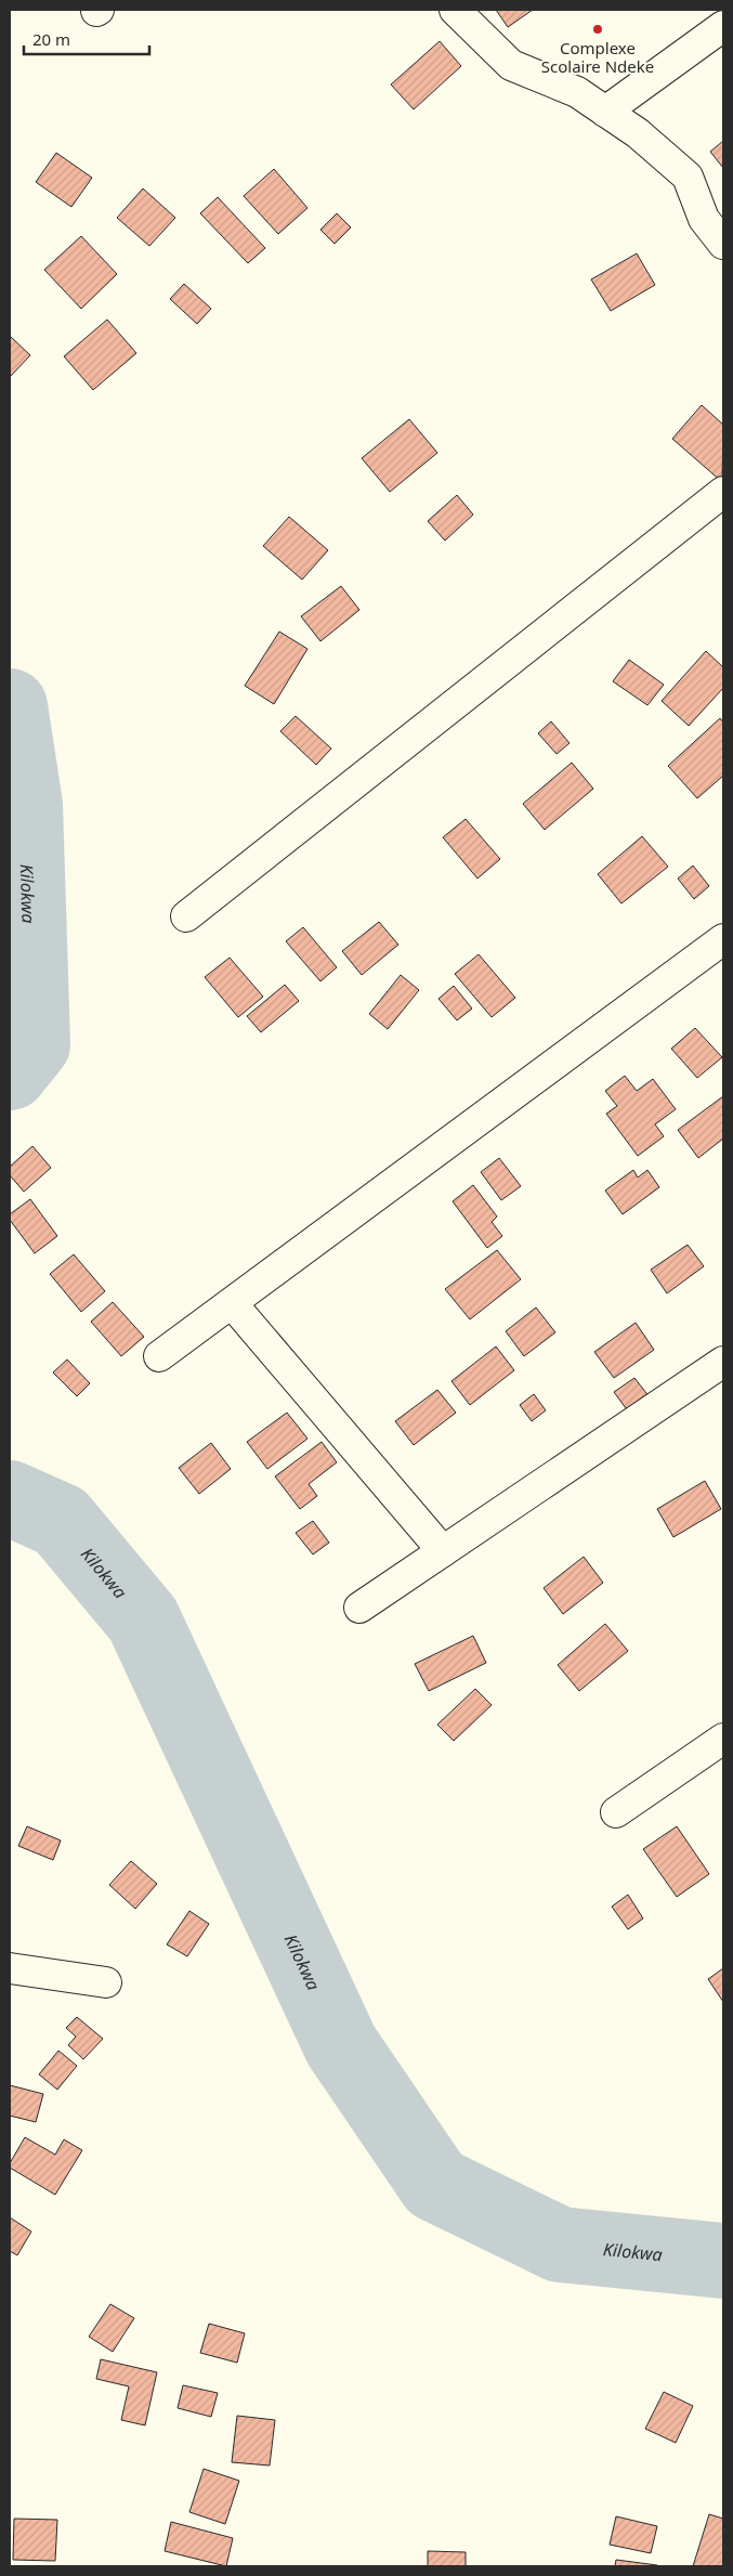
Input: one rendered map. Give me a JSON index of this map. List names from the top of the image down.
{
  "water": ["Kilokwa"],
  "places": ["Complexe Scolaire Ndeke"],
  "scale_bar": "20 m"
}
